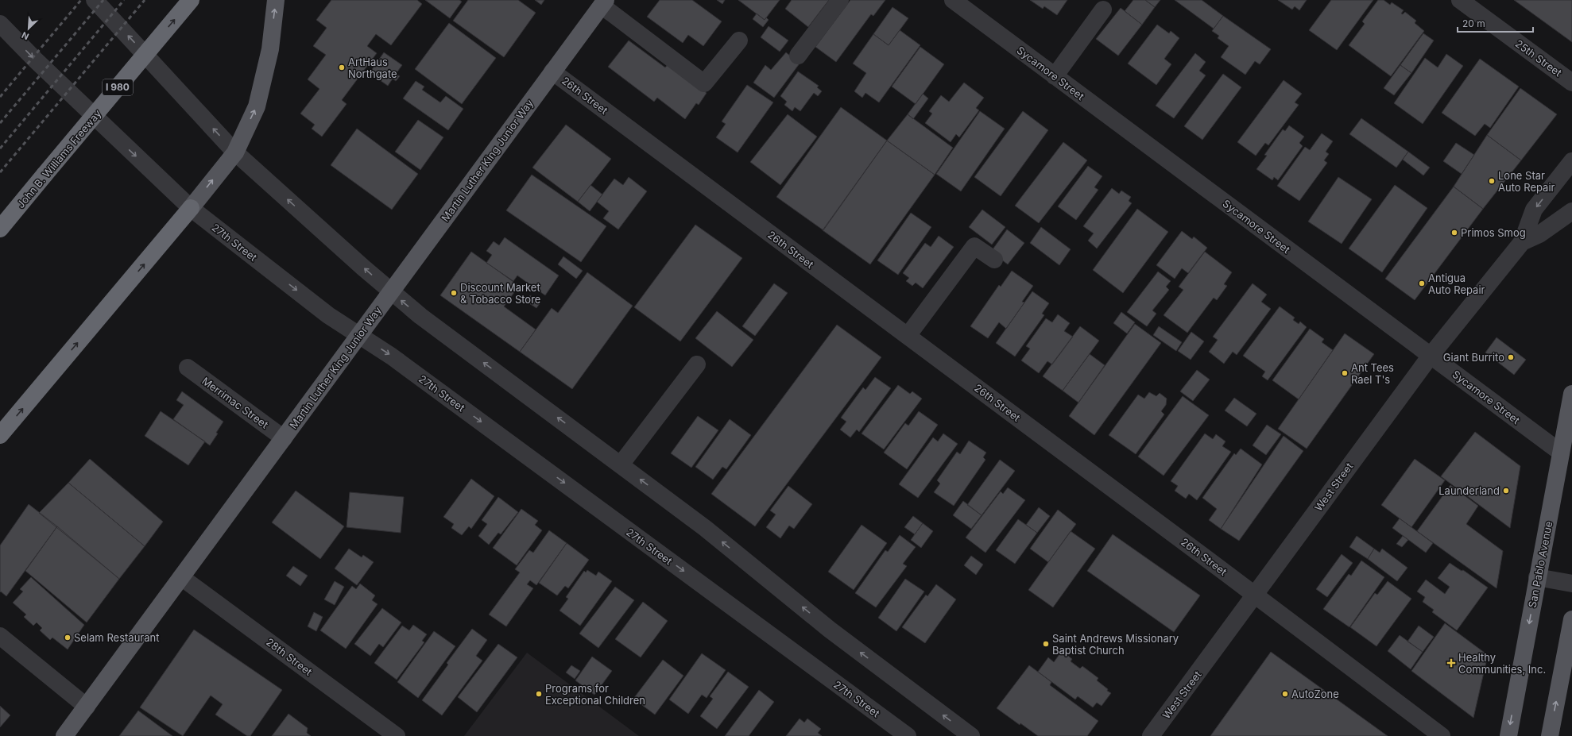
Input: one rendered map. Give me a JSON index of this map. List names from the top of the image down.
{
  "streets": {
    "highway": ["I 980", "John B. Williams Freeway"],
    "main road": ["Martin Luther King Junior Way", "San Pablo Avenue"],
    "street": [
      "25th Street",
      "Sycamore Street",
      "26th Street",
      "27th Street",
      "Merrimac Street",
      "West Street",
      "28th Street"
    ]
  },
  "crossings": [
    ["Sycamore Street", "West Street"],
    ["Sycamore Street", "San Pablo Avenue"],
    ["I 980", "John B. Williams Freeway"],
    ["26th Street", "Martin Luther King Junior Way"],
    ["26th Street", "West Street"],
    ["Martin Luther King Junior Way", "27th Street"],
    ["Martin Luther King Junior Way", "Merrimac Street"],
    ["Martin Luther King Junior Way", "28th Street"]
  ],
  "places": {
    "other": [
      "ArtHaus Northgate",
      "Lone Star Auto Repair",
      "Primos Smog",
      "Antigua Auto Repair",
      "Discount Market & Tobacco Store",
      "Giant Burrito",
      "Ant Tees Rael T's",
      "Launderland",
      "Selam Restaurant",
      "Saint Andrews Missionary Baptist Church",
      "Programs for Exceptional Children",
      "AutoZone"
    ],
    "health": ["Healthy Communities, Inc."]
  },
  "scale_bar": "20 m",
  "north": "bottom left"
}
